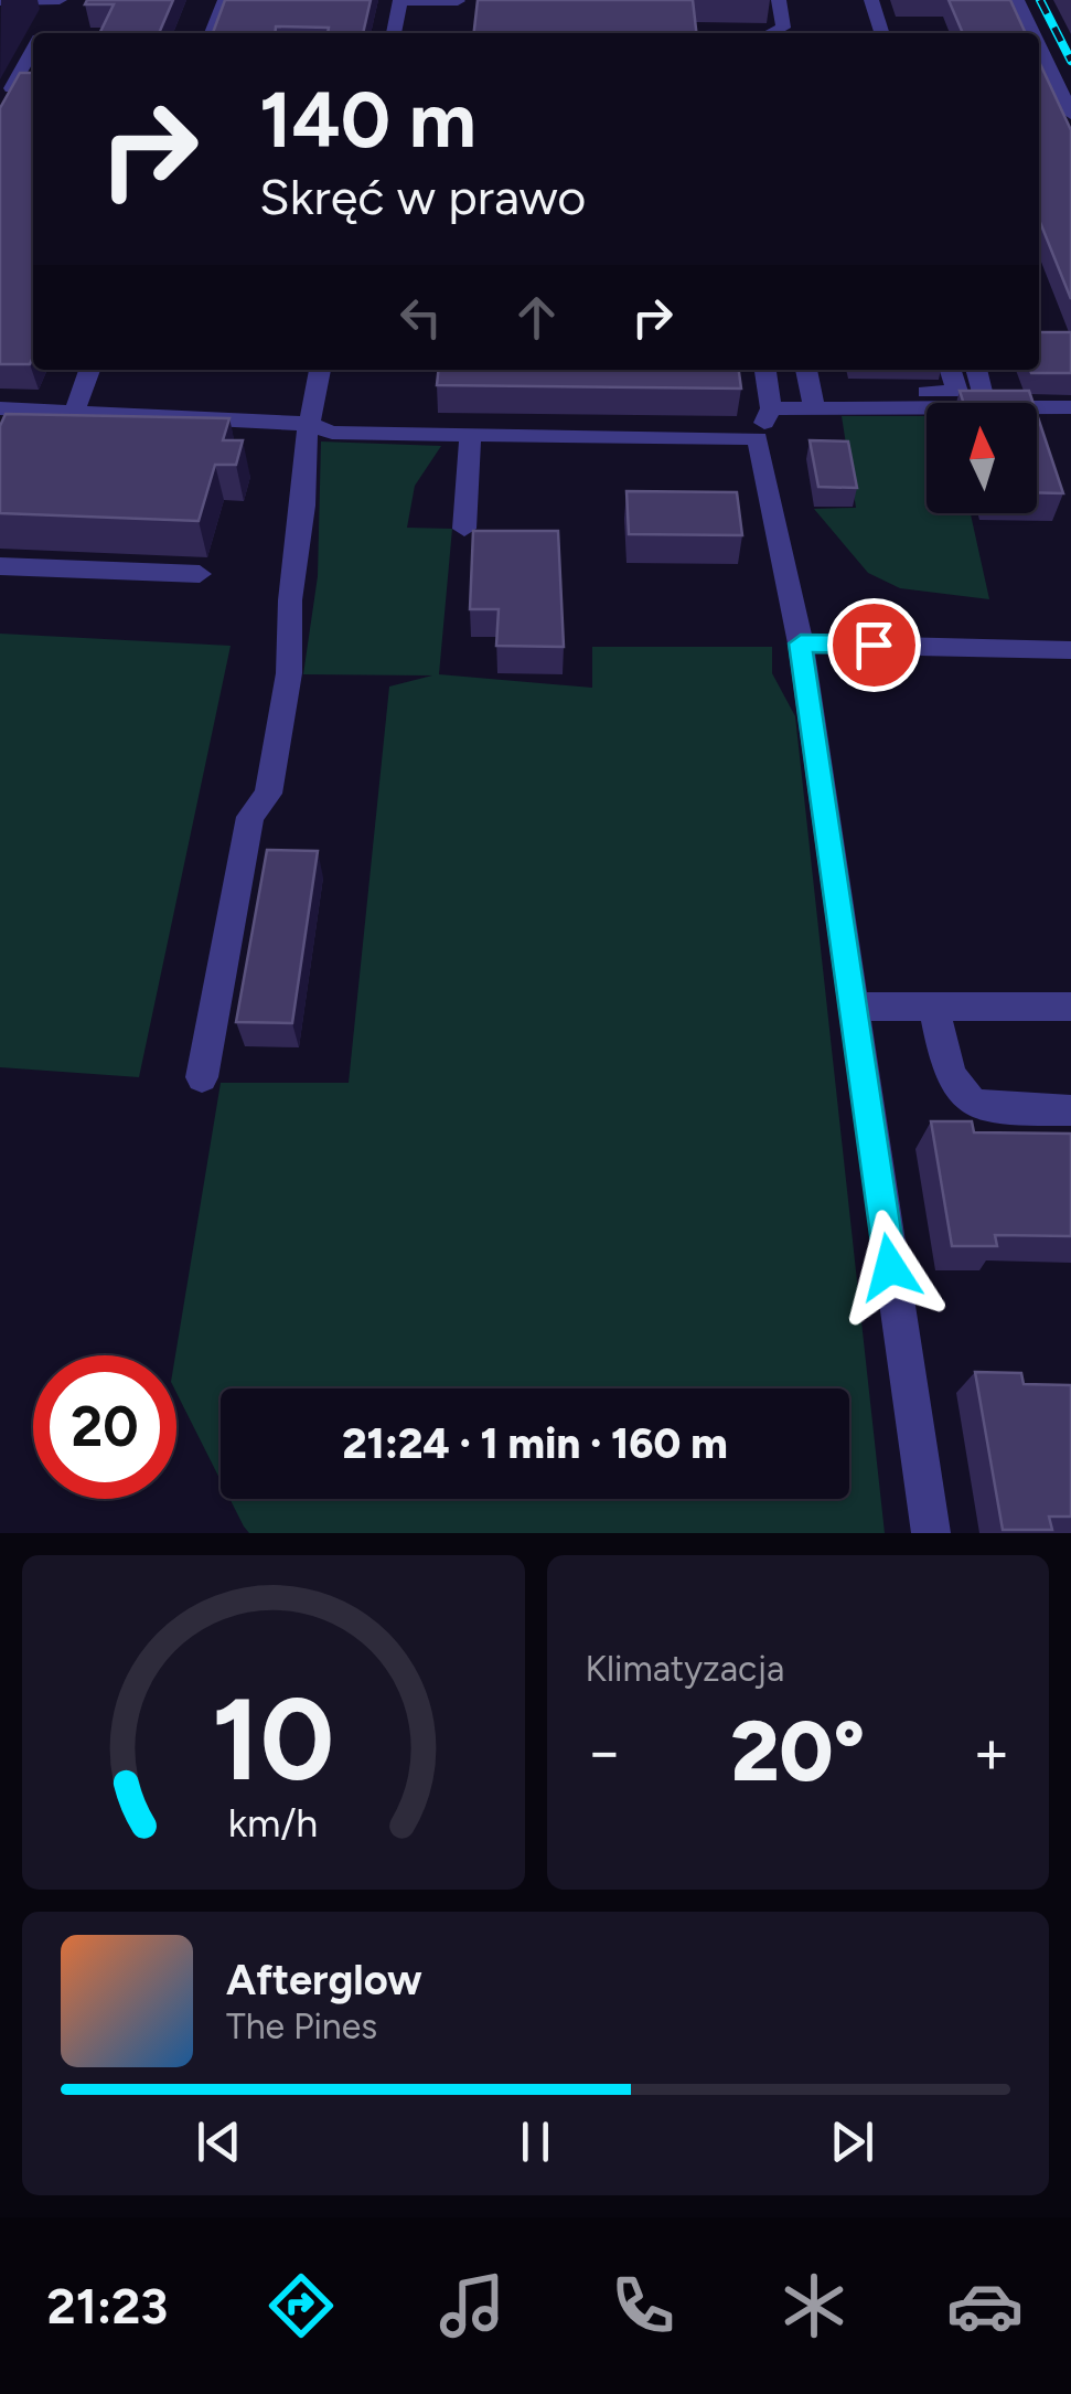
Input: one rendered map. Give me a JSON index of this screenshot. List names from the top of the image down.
{
  "north": "top",
  "page": {
    "turn": ["140 m", "Skręć w prawo"],
    "limit": "20",
    "trip": "21:24 · 1 min · 160 m",
    "tile": "Klimatyzacja",
    "heat": ["−", "20°", "+"],
    "song": ["Afterglow", "The Pines"],
    "tabs": "21:23",
    "gauge": ["10", "km/h"]
  }
}
